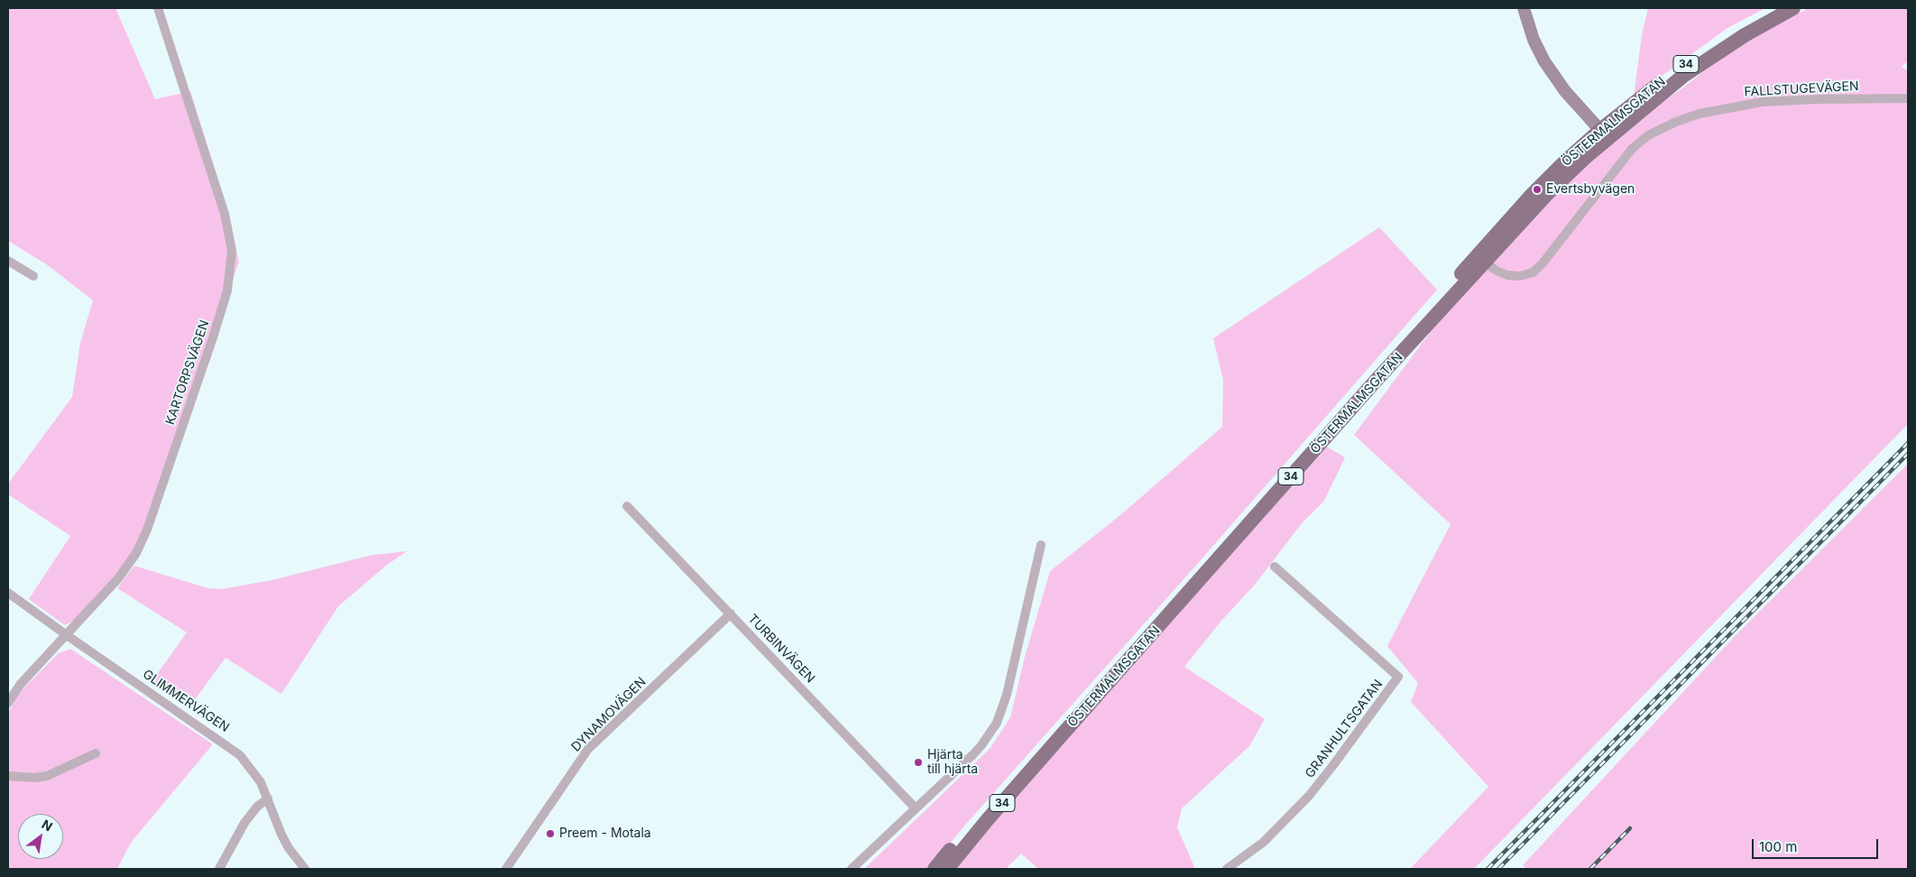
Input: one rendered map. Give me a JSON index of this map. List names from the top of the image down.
{
  "streets": {
    "main road": ["34", "ÖSTERMALMSGATAN"],
    "street": [
      "FALLSTUGEVÄGEN",
      "KARTORPSVÄGEN",
      "TURBINVÄGEN",
      "GLIMMERVÄGEN",
      "DYNAMOVÄGEN",
      "GRANHULTSGATAN"
    ]
  },
  "crossings": [
    ["FALLSTUGEVÄGEN", "ÖSTERMALMSGATAN"],
    ["KARTORPSVÄGEN", "GLIMMERVÄGEN"],
    ["TURBINVÄGEN", "DYNAMOVÄGEN"]
  ],
  "places": ["Evertsbyvägen", "Hjärta till hjärta", "Preem - Motala"],
  "scale_bar": "100 m",
  "north": "top right"
}
